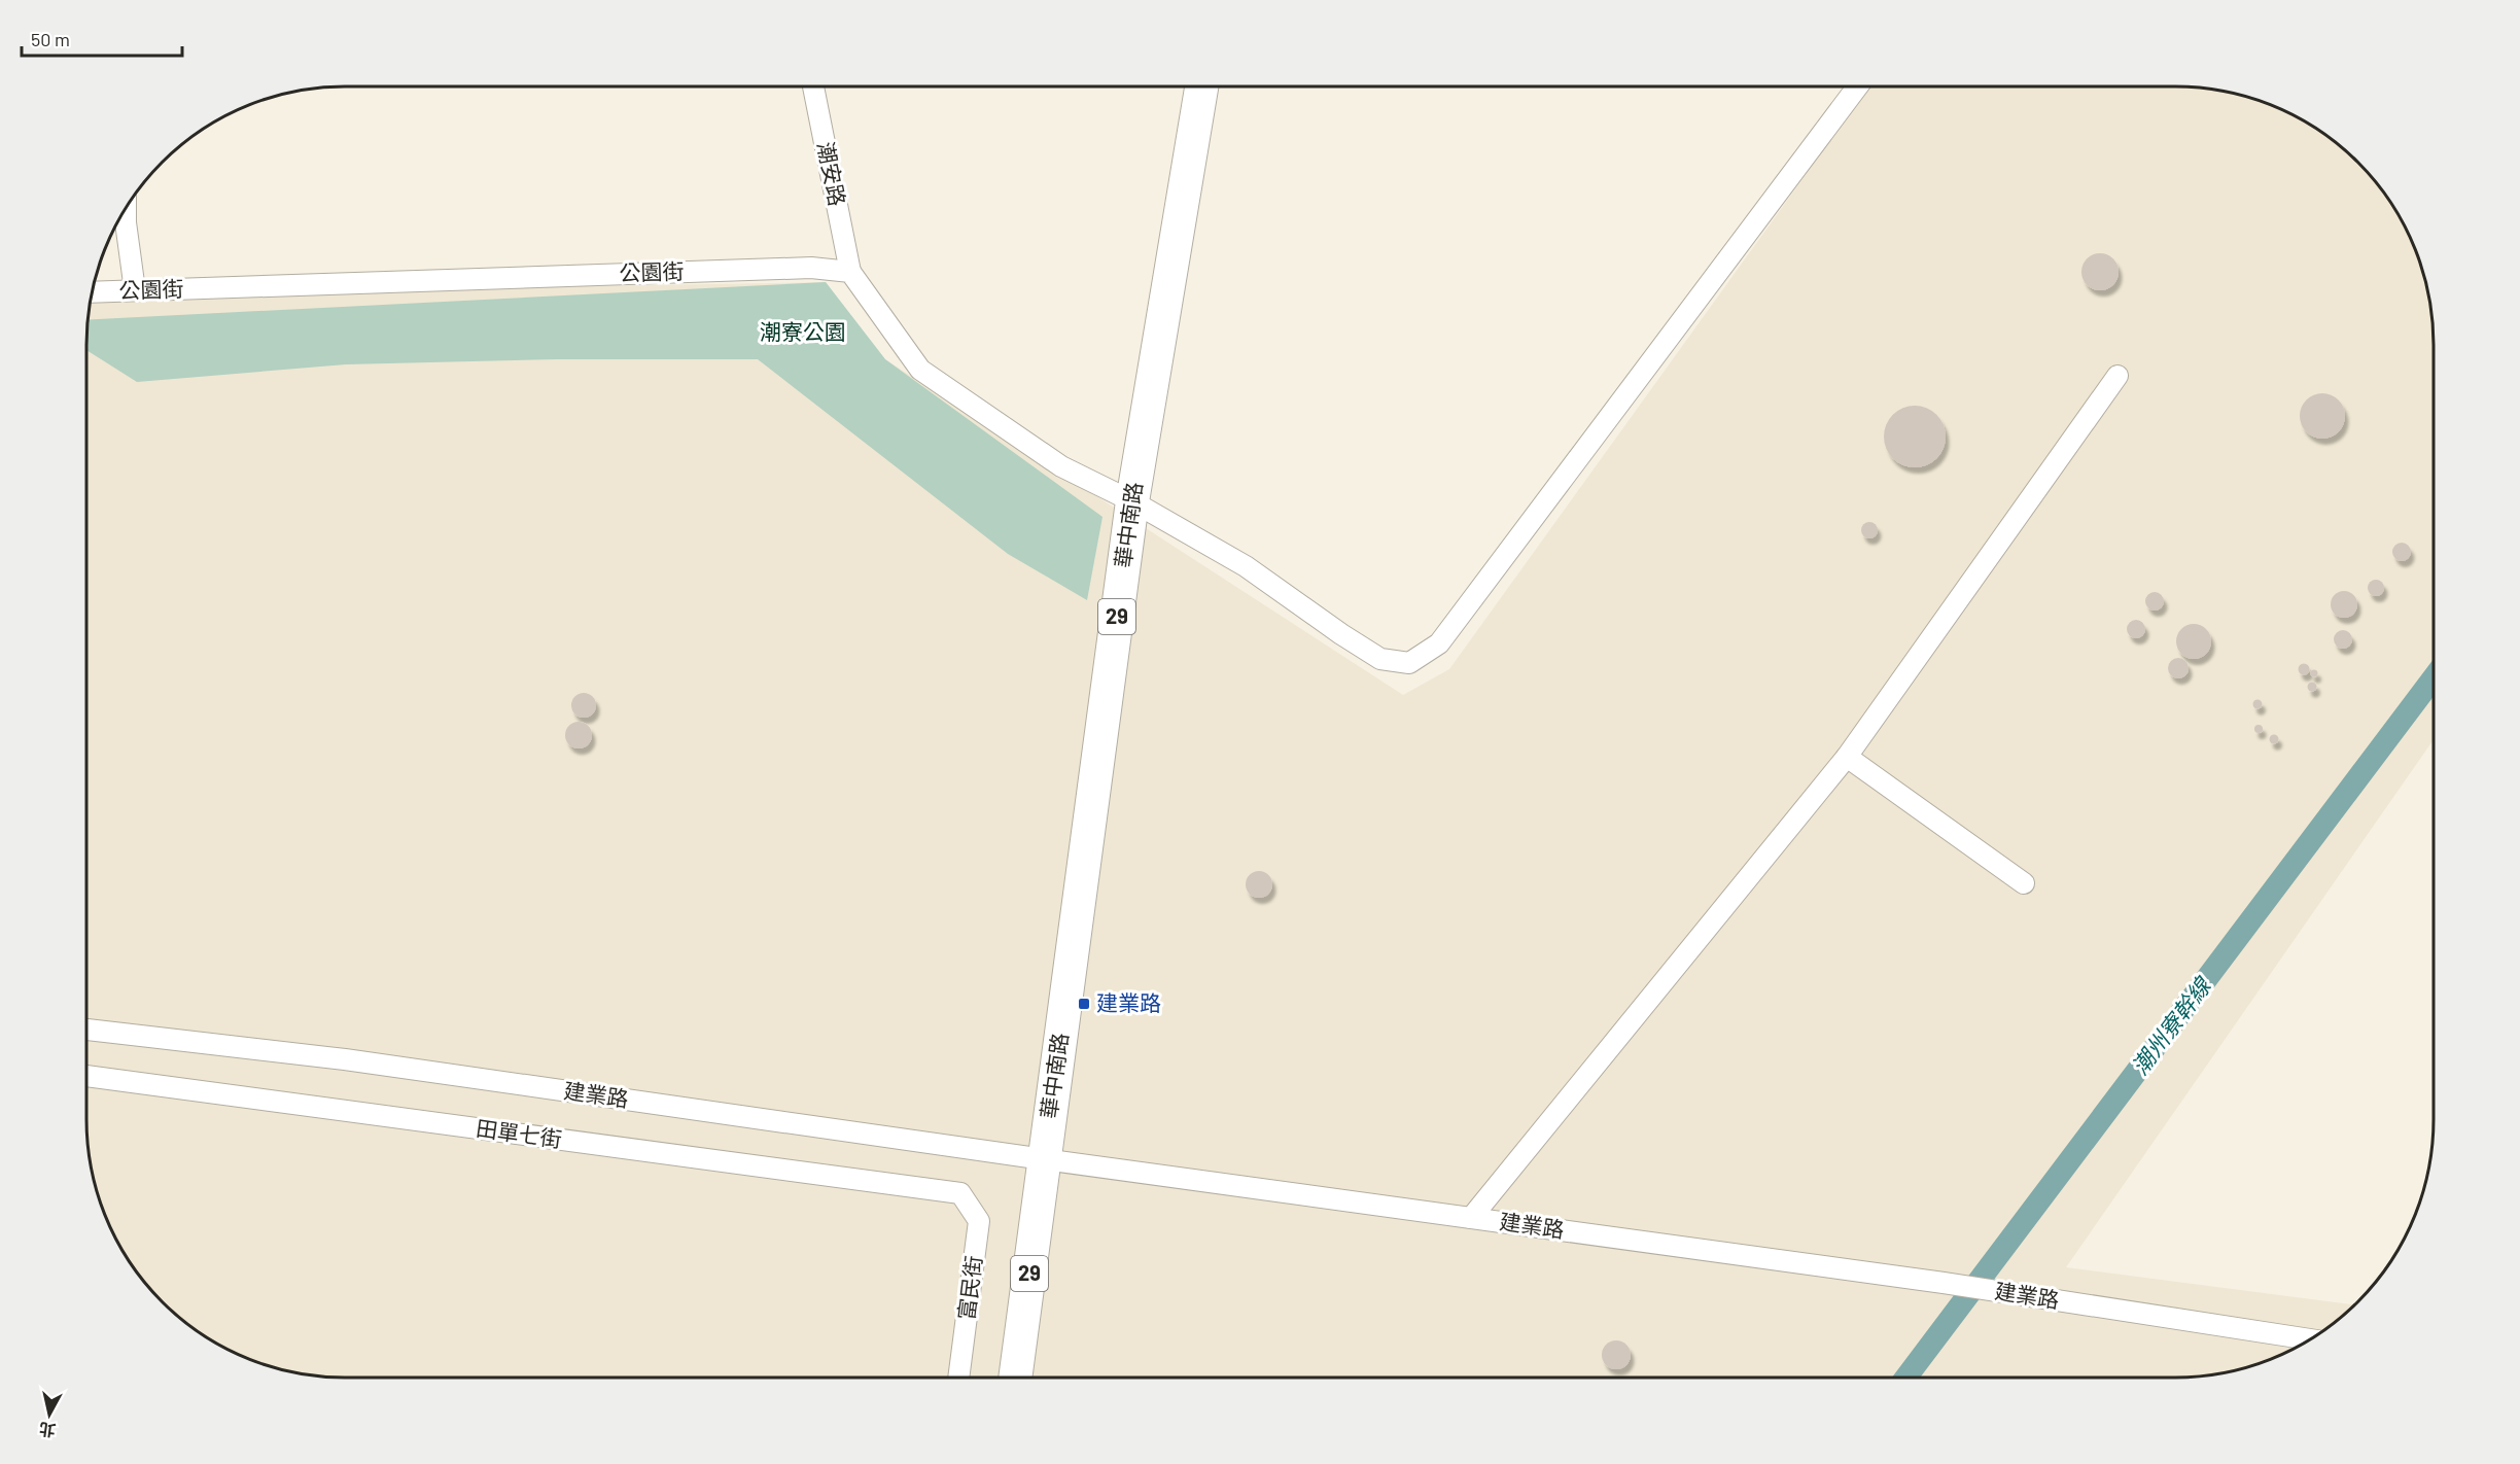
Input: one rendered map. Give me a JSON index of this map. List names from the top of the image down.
{
  "streets": {
    "main road": ["華中南路", "29"],
    "street": [
      "潮安路",
      "公園街",
      "建業路",
      "田單七街",
      "富民街"
    ]
  },
  "crossings": [
    ["潮安路", "公園街"],
    ["華中南路", "29"],
    ["華中南路", "建業路"],
    ["29", "建業路"],
    ["田單七街", "富民街"]
  ],
  "water": ["潮州寮幹線"],
  "parks": ["潮寮公園"],
  "places": {
    "transit": ["建業路"]
  },
  "scale_bar": "50 m",
  "north": "bottom"
}
